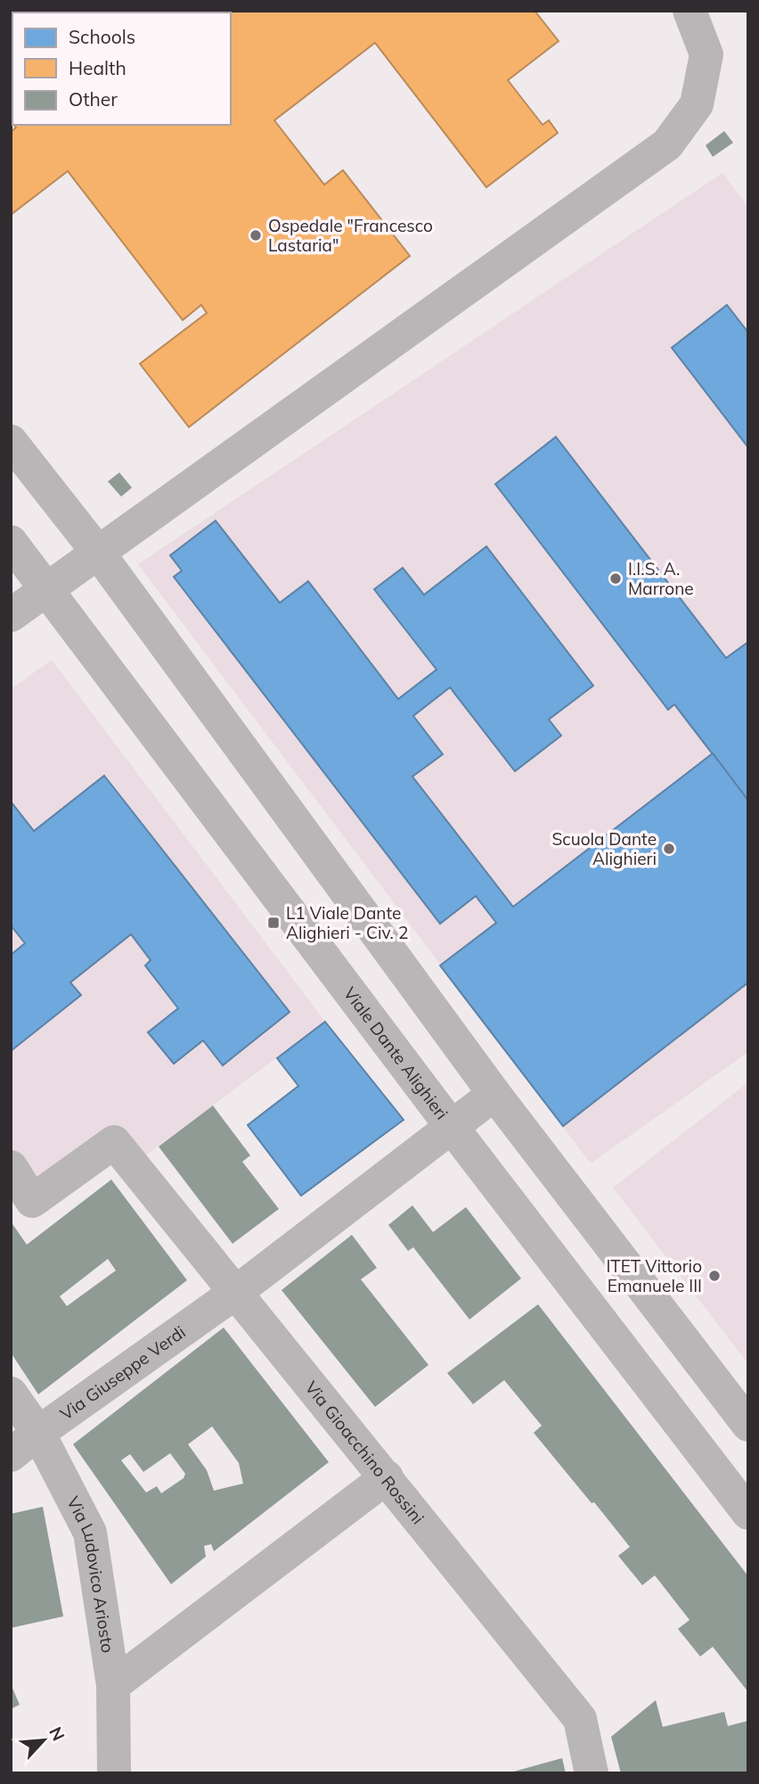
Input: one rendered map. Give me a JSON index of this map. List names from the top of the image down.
{
  "streets": {
    "street": [
      "Viale Dante Alighieri",
      "Via Giuseppe Verdi",
      "Via Gioacchino Rossini",
      "Via Ludovico Ariosto"
    ]
  },
  "crossings": [
    ["Viale Dante Alighieri", "Via Giuseppe Verdi"],
    ["Via Giuseppe Verdi", "Via Gioacchino Rossini"],
    ["Via Giuseppe Verdi", "Via Ludovico Ariosto"]
  ],
  "places": {
    "other": [
      "Ospedale \"Francesco Lastaria\"",
      "I.I.S. A. Marrone",
      "Scuola Dante Alighieri",
      "ITET Vittorio Emanuele III"
    ],
    "transit": ["L1 Viale Dante Alighieri - Civ. 2"]
  },
  "legend": ["Schools", "Health", "Other"],
  "north": "top right"
}
